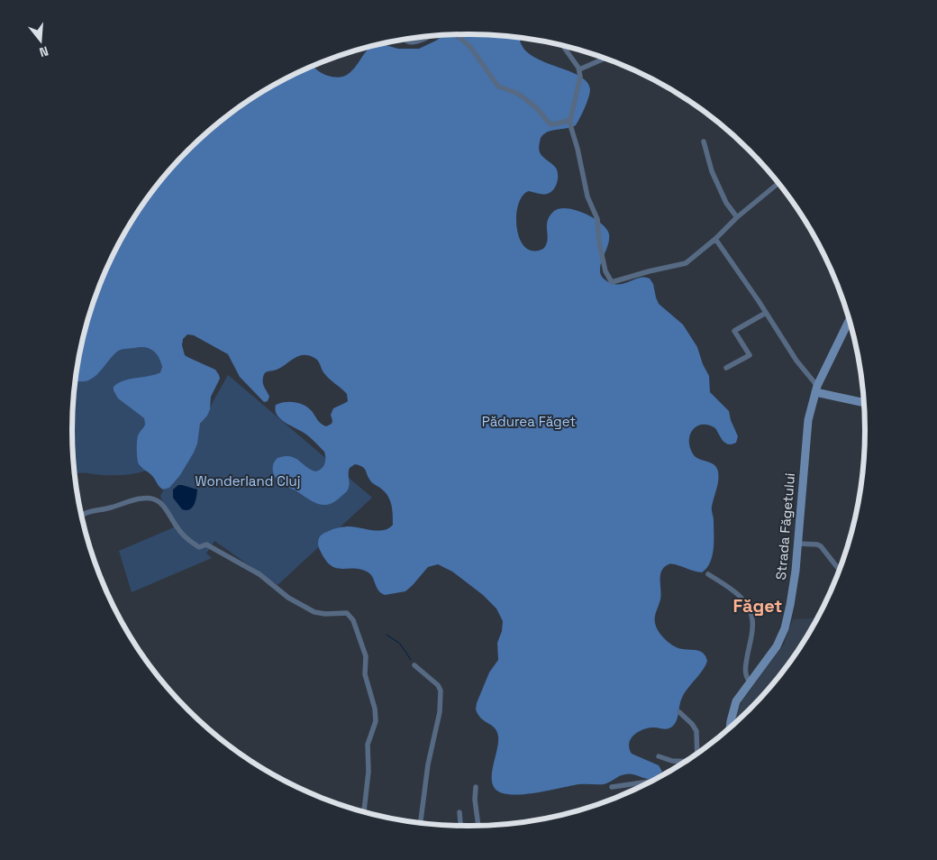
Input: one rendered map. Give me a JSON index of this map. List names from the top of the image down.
{
  "streets": {
    "main road": ["Strada Făgetului"]
  },
  "districts": ["Făget"],
  "parks": ["Pădurea Făget", "Wonderland Cluj"],
  "north": "bottom"
}
